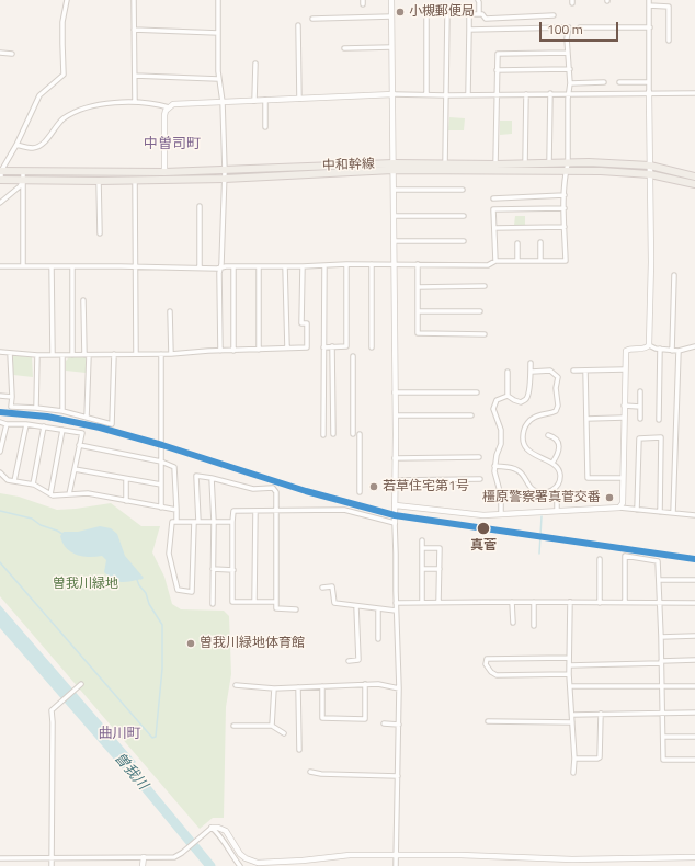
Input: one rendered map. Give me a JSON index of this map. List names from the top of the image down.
{
  "streets": {
    "main road": ["中和幹線"]
  },
  "districts": ["中曽司町", "曲川町"],
  "water": ["曽我川"],
  "parks": ["曽我川緑地"],
  "places": [
    "小槻郵便局",
    "若草住宅第1号",
    "橿原警察署真菅交番",
    "真菅",
    "曽我川緑地体育館"
  ],
  "scale_bar": "100 m"
}
